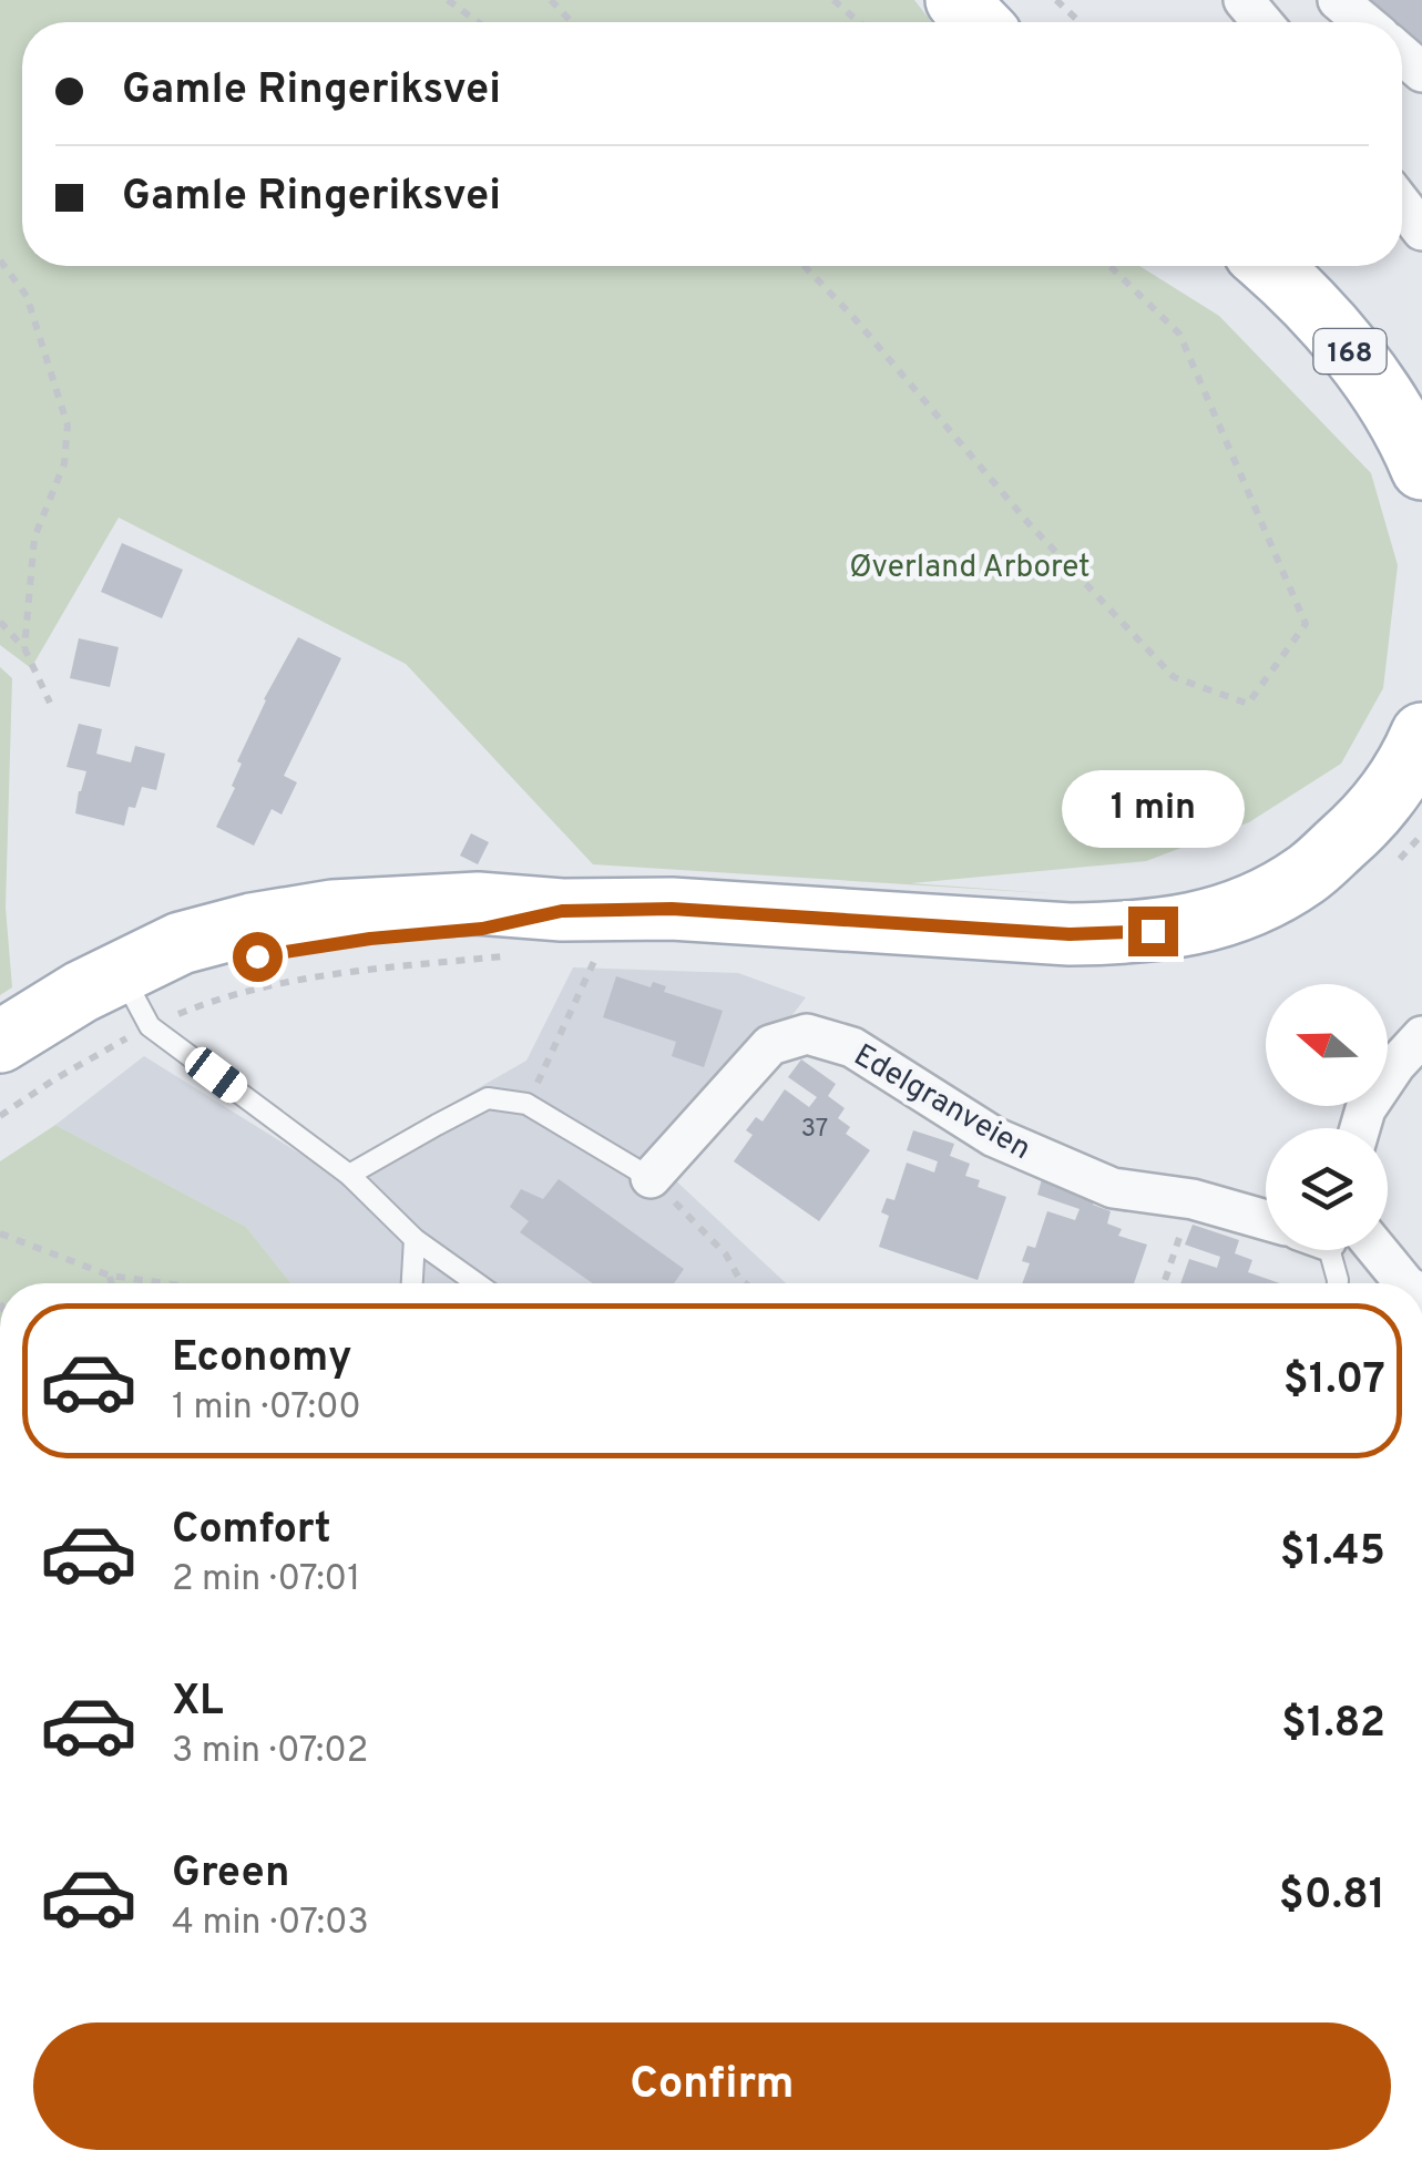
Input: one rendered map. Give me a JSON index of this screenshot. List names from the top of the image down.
{
  "streets": {
    "main road": ["168"],
    "street": ["Edelgranveien"]
  },
  "parks": ["Øverland Arboret"],
  "house_numbers": ["37"],
  "north": "left",
  "page": {
    "banner": ["Gamle Ringeriksvei", "Gamle Ringeriksvei"],
    "bubble": "1 min",
    "list": [
      {
        "name": "Economy",
        "note": "1 min · 07:00",
        "value": "$1.07"
      },
      {
        "name": "Comfort",
        "note": "2 min · 07:01",
        "value": "$1.45"
      },
      {
        "name": "XL",
        "note": "3 min · 07:02",
        "value": "$1.82"
      },
      {
        "name": "Green",
        "note": "4 min · 07:03",
        "value": "$0.81"
      }
    ],
    "buttons": "Confirm"
  }
}
